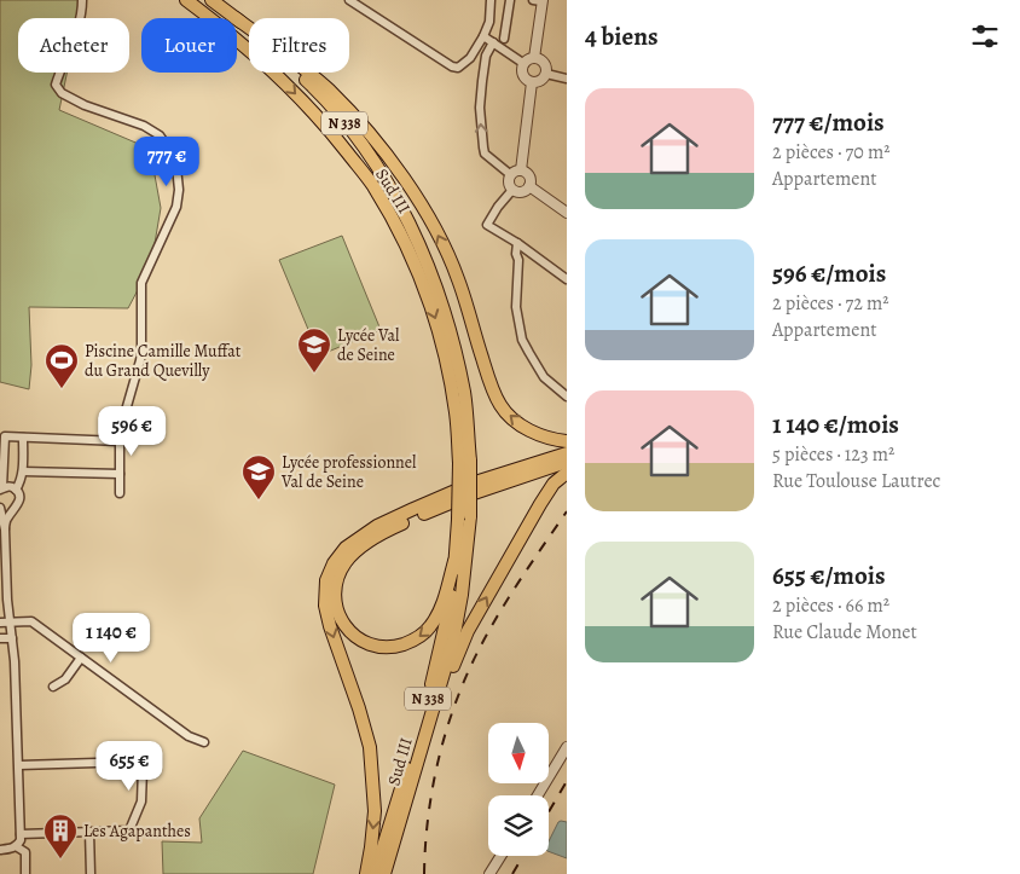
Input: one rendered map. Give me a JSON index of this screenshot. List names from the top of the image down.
{
  "streets": {
    "highway": ["N 338", "Sud III"]
  },
  "crossings": [
    ["N 338", "Sud III"]
  ],
  "places": {
    "school or university": ["Lycée Val de Seine", "Lycée professionnel Val de Seine"],
    "sports": ["Piscine Camille Muffat du Grand Quevilly"],
    "building": ["Les Agapanthes"]
  },
  "north": "bottom",
  "page": {
    "heading": "4 biens",
    "chip": ["Acheter", "Louer", "Filtres"],
    "list": [
      {
        "name": "777 €/mois",
        "note": "2 pièces · 70 m² · Appartement"
      },
      {
        "name": "596 €/mois",
        "note": "2 pièces · 72 m² · Appartement"
      },
      {
        "name": "1 140 €/mois",
        "note": "5 pièces · 123 m² · Rue Toulouse Lautrec"
      },
      {
        "name": "655 €/mois",
        "note": "2 pièces · 66 m² · Rue Claude Monet"
      }
    ],
    "price": [
      "777 €",
      "596 €",
      "1 140 €",
      "655 €"
    ]
  }
}
